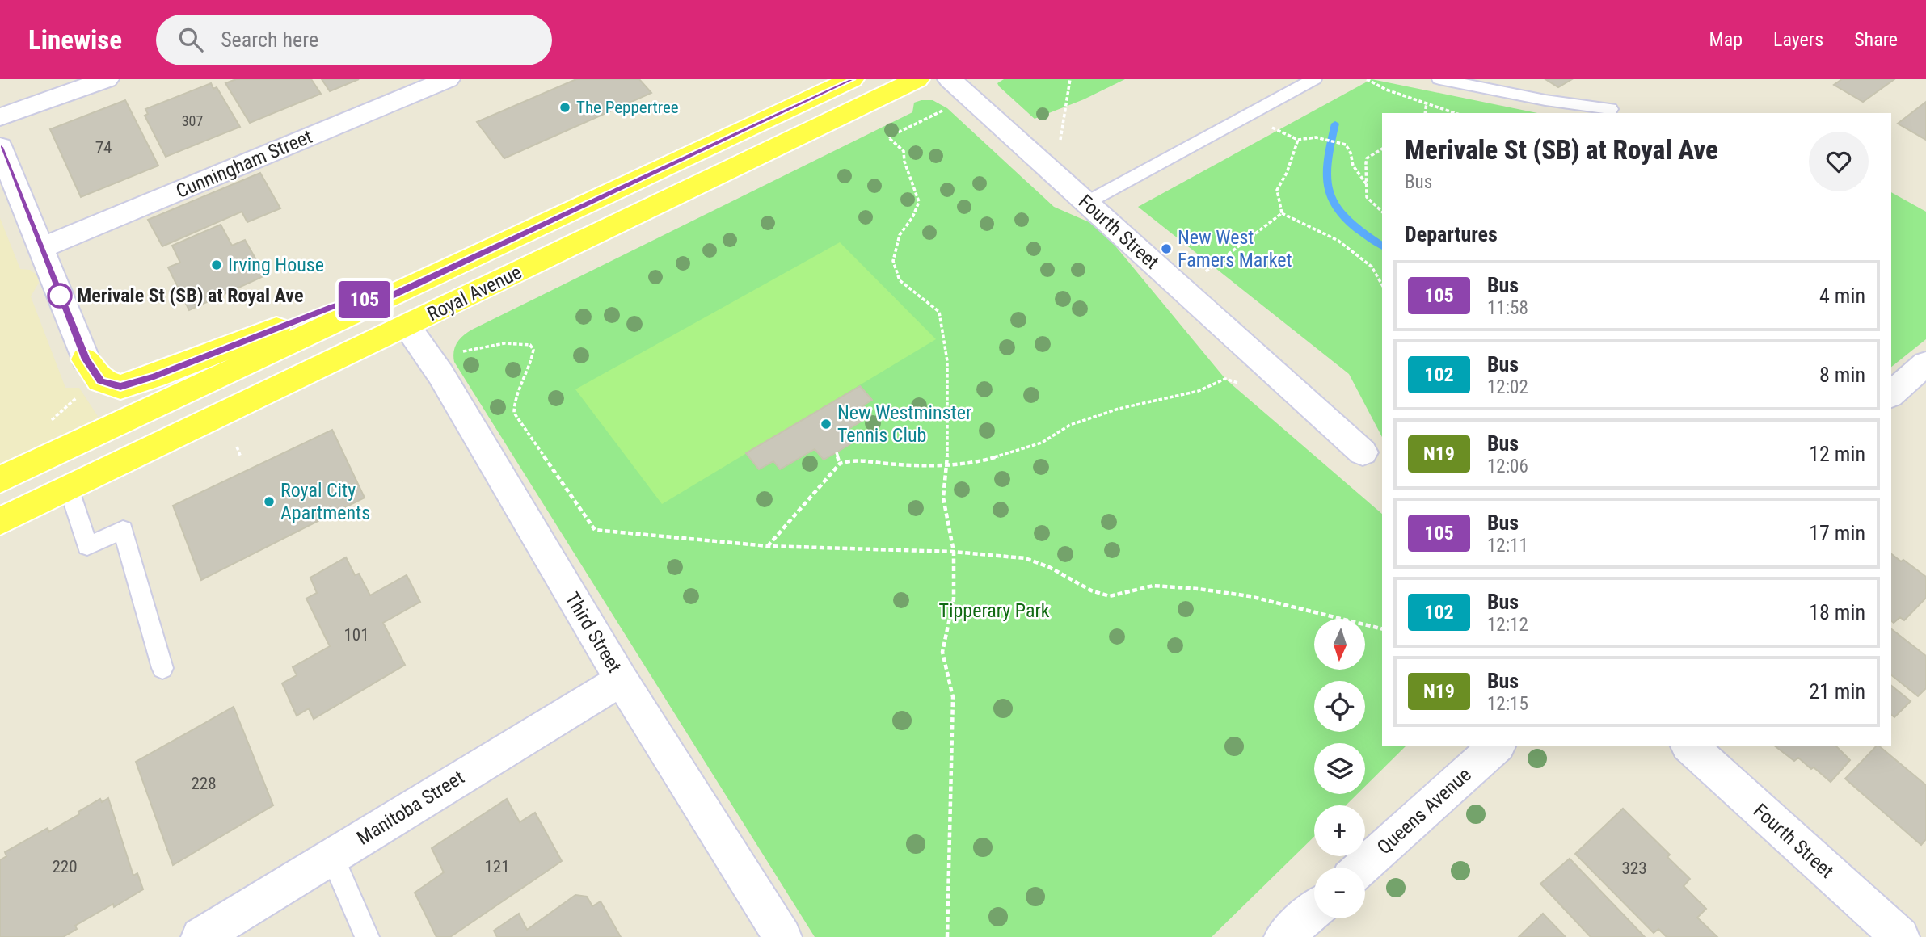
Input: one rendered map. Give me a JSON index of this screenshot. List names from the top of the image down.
{
  "streets": {
    "main road": ["Royal Avenue"],
    "street": [
      "Cunningham Street",
      "Fourth Street",
      "Third Street",
      "Manitoba Street",
      "Queens Avenue"
    ]
  },
  "crossings": [
    ["Royal Avenue", "Third Street"],
    ["Third Street", "Manitoba Street"]
  ],
  "parks": ["Tipperary Park"],
  "places": [
    "The Peppertree",
    "New West Famers Market",
    "Irving House",
    "Merivale St (SB) at Royal Ave",
    "New Westminster Tennis Club",
    "Royal City Apartments"
  ],
  "lines": ["bus line 105"],
  "house_numbers": [
    "307",
    "74",
    "101",
    "228",
    "220",
    "121",
    "323"
  ],
  "north": "bottom",
  "page": {
    "header": "Linewise",
    "search": "Search here",
    "nav": ["Map", "Layers", "Share"],
    "on_map": "105",
    "heading": [
      ["Merivale St (SB) at Royal Ave", "Bus"],
      "Departures"
    ],
    "list": [
      {
        "mark": "105",
        "name": "Bus",
        "note": "11:58",
        "value": "4 min"
      },
      {
        "mark": "102",
        "name": "Bus",
        "note": "12:02",
        "value": "8 min"
      },
      {
        "mark": "N19",
        "name": "Bus",
        "note": "12:06",
        "value": "12 min"
      },
      {
        "mark": "105",
        "name": "Bus",
        "note": "12:11",
        "value": "17 min"
      },
      {
        "mark": "102",
        "name": "Bus",
        "note": "12:12",
        "value": "18 min"
      },
      {
        "mark": "N19",
        "name": "Bus",
        "note": "12:15",
        "value": "21 min"
      }
    ],
    "map_buttons": ["+", "−"]
  }
}
